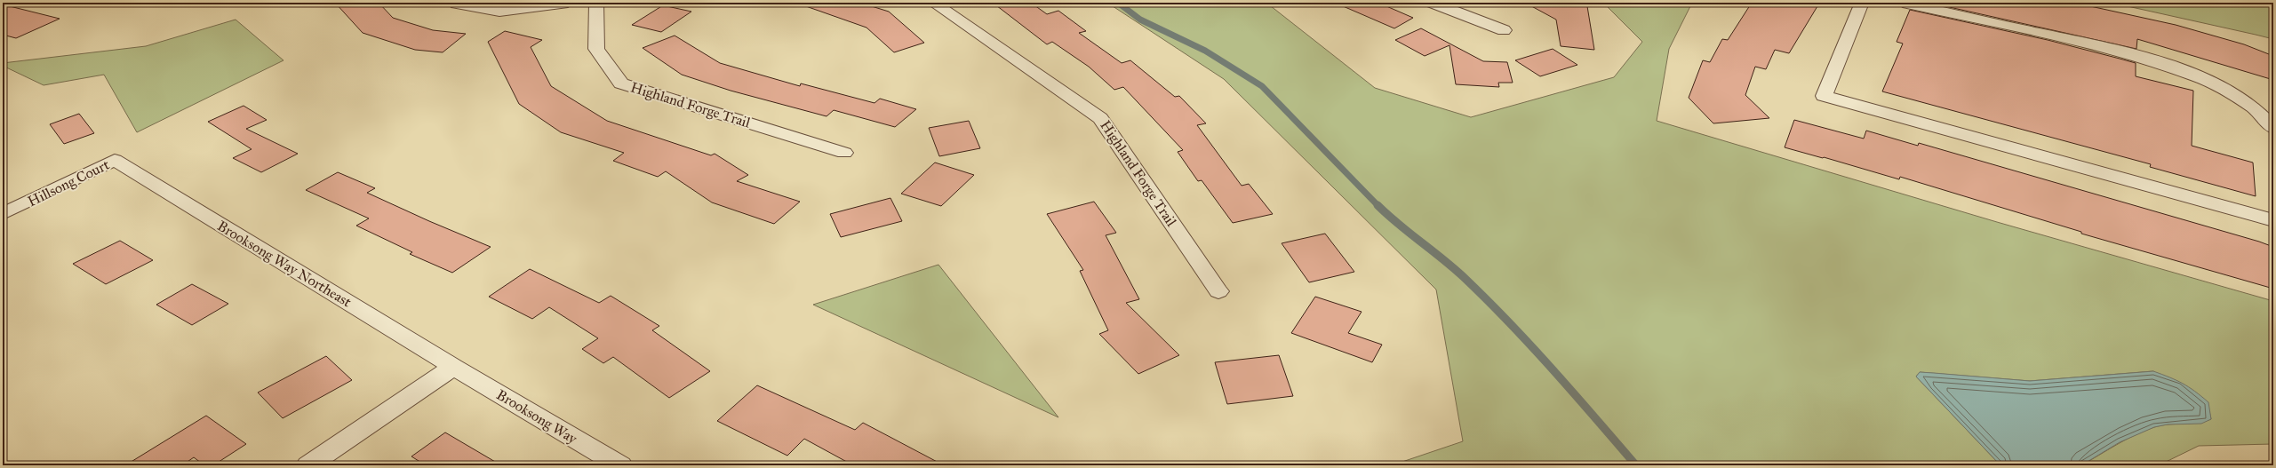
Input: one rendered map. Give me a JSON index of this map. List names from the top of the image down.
{
  "streets": {
    "street": [
      "Highland Forge Trail",
      "Hillsong Court",
      "Brooksong Way Northeast",
      "Brooksong Way"
    ]
  },
  "crossings": [
    ["Hillsong Court", "Brooksong Way Northeast"],
    ["Brooksong Way Northeast", "Brooksong Way"]
  ]
}
